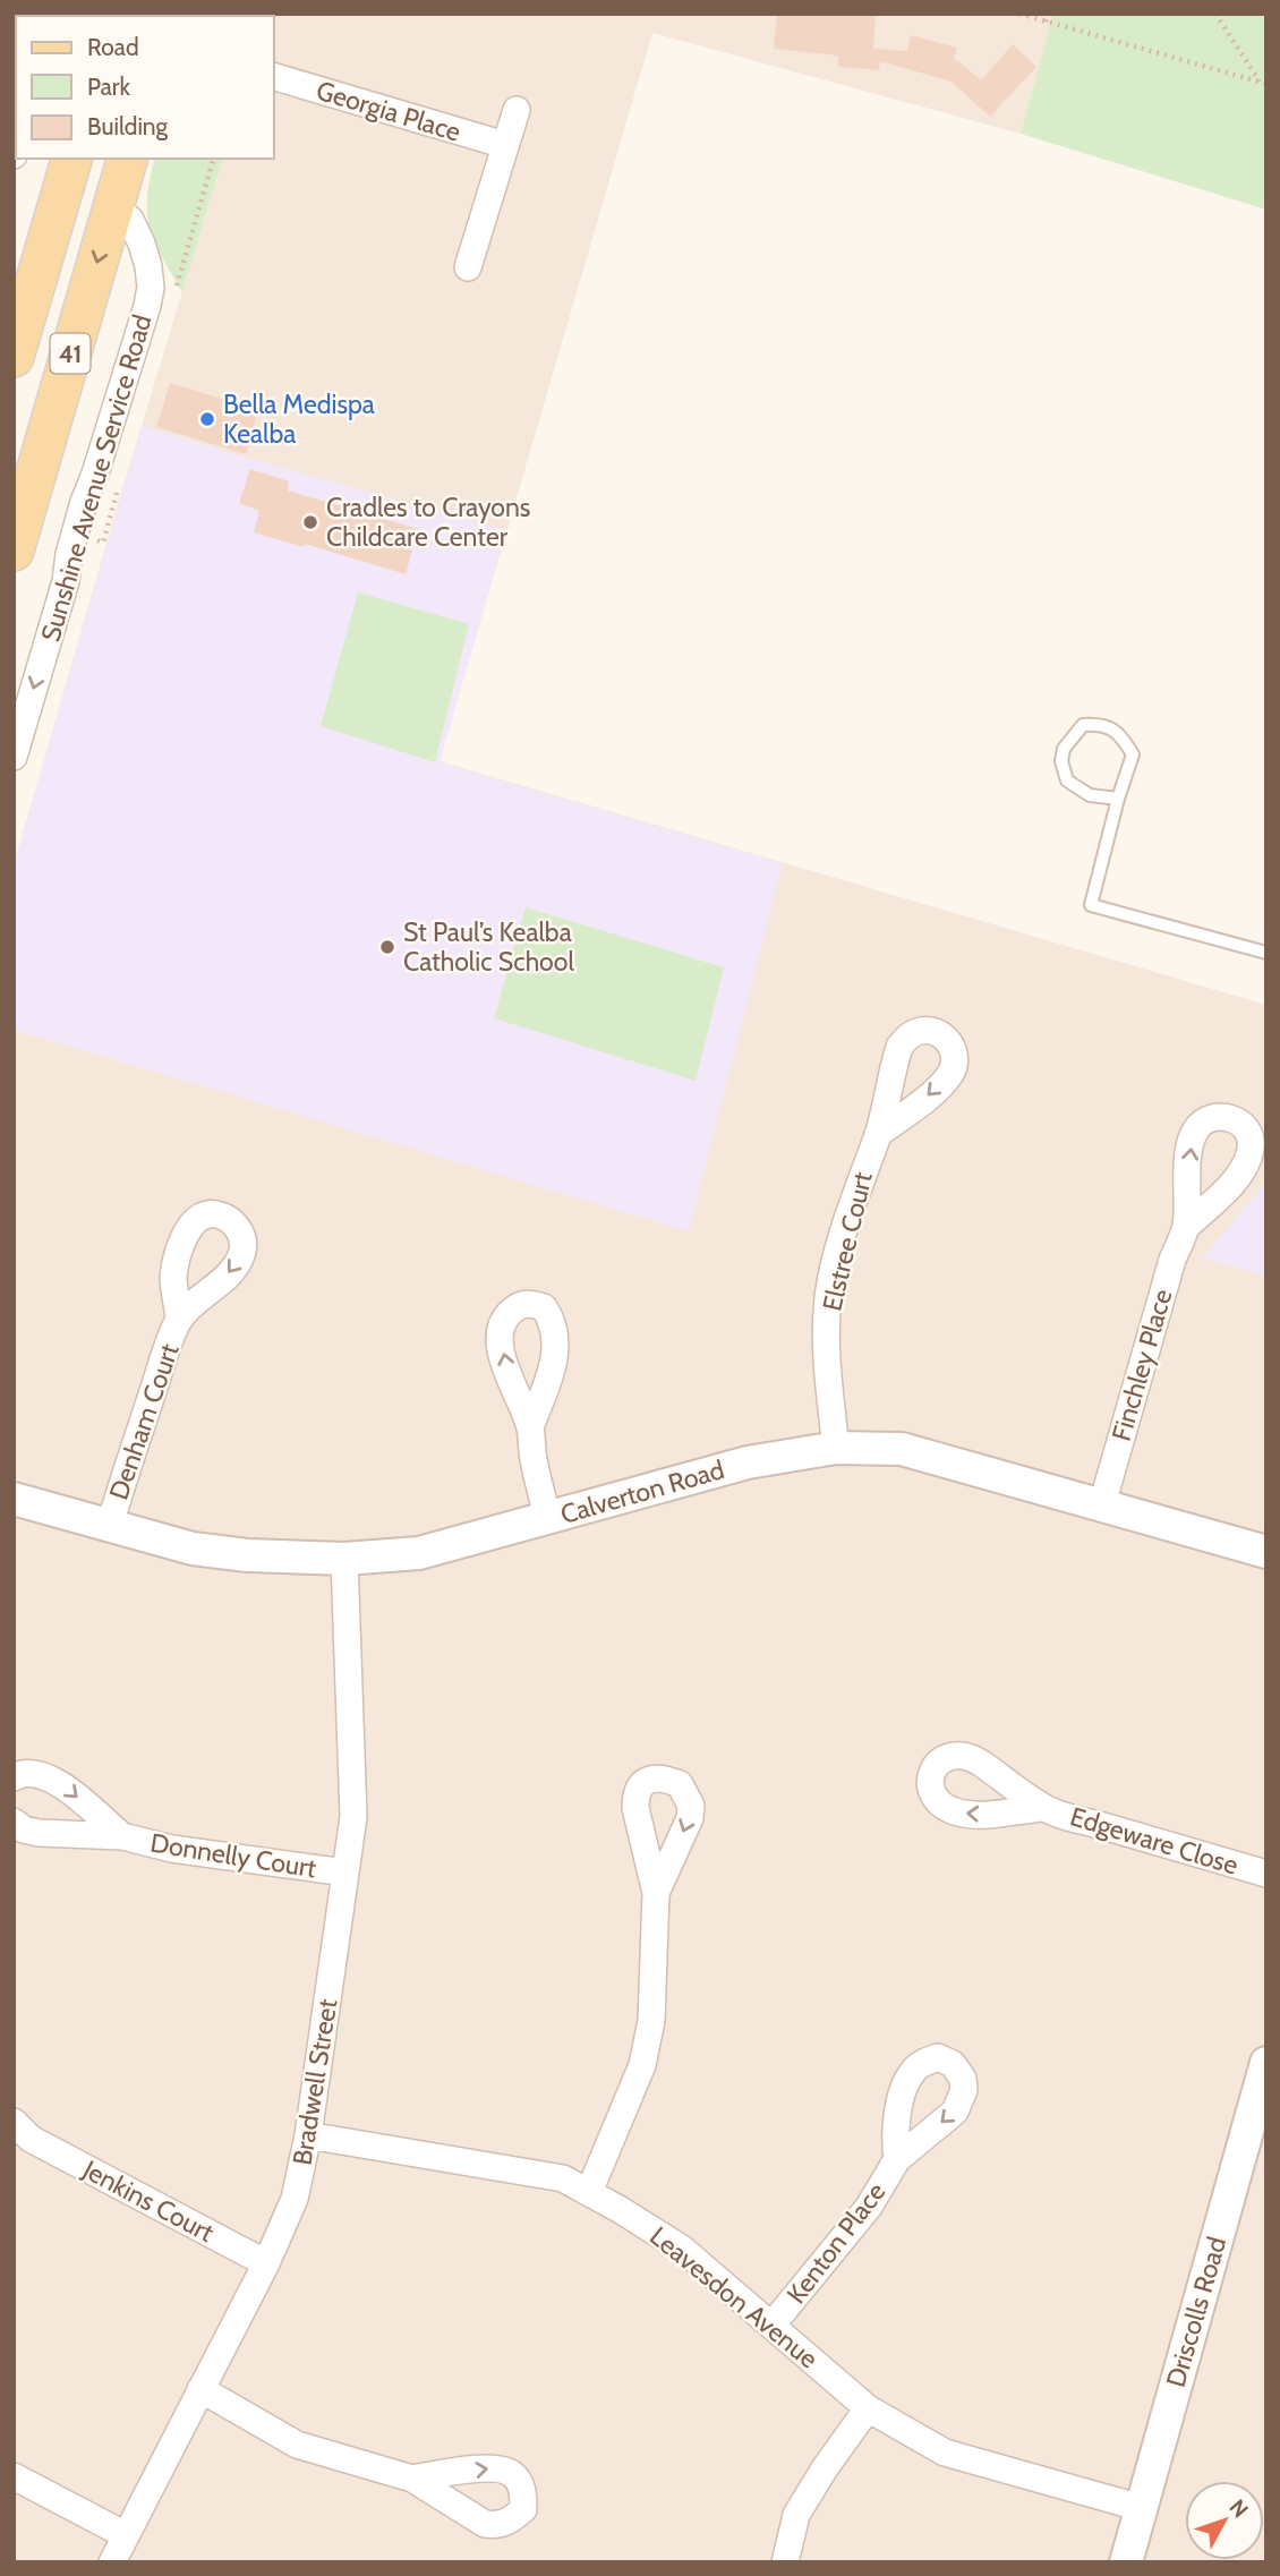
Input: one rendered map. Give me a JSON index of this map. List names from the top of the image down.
{
  "streets": {
    "main road": ["41"],
    "street": [
      "Georgia Place",
      "Sunshine Avenue Service Road",
      "Elstree Court",
      "Finchley Place",
      "Denham Court",
      "Calverton Road",
      "Edgeware Close",
      "Donnelly Court",
      "Bradwell Street",
      "Jenkins Court",
      "Kenton Place",
      "Leavesdon Avenue",
      "Driscolls Road"
    ]
  },
  "crossings": [
    ["41", "Sunshine Avenue Service Road"],
    ["Elstree Court", "Calverton Road"],
    ["Finchley Place", "Calverton Road"],
    ["Denham Court", "Calverton Road"],
    ["Calverton Road", "Bradwell Street"],
    ["Donnelly Court", "Bradwell Street"],
    ["Bradwell Street", "Jenkins Court"],
    ["Bradwell Street", "Leavesdon Avenue"],
    ["Kenton Place", "Leavesdon Avenue"],
    ["Leavesdon Avenue", "Driscolls Road"]
  ],
  "one_way": ["Sunshine Avenue Service Road"],
  "places": ["Bella Medispa Kealba", "Cradles to Crayons Childcare Center", "St Paul’s Kealba Catholic School"],
  "legend": ["Road", "Park", "Building"],
  "north": "top right"
}
